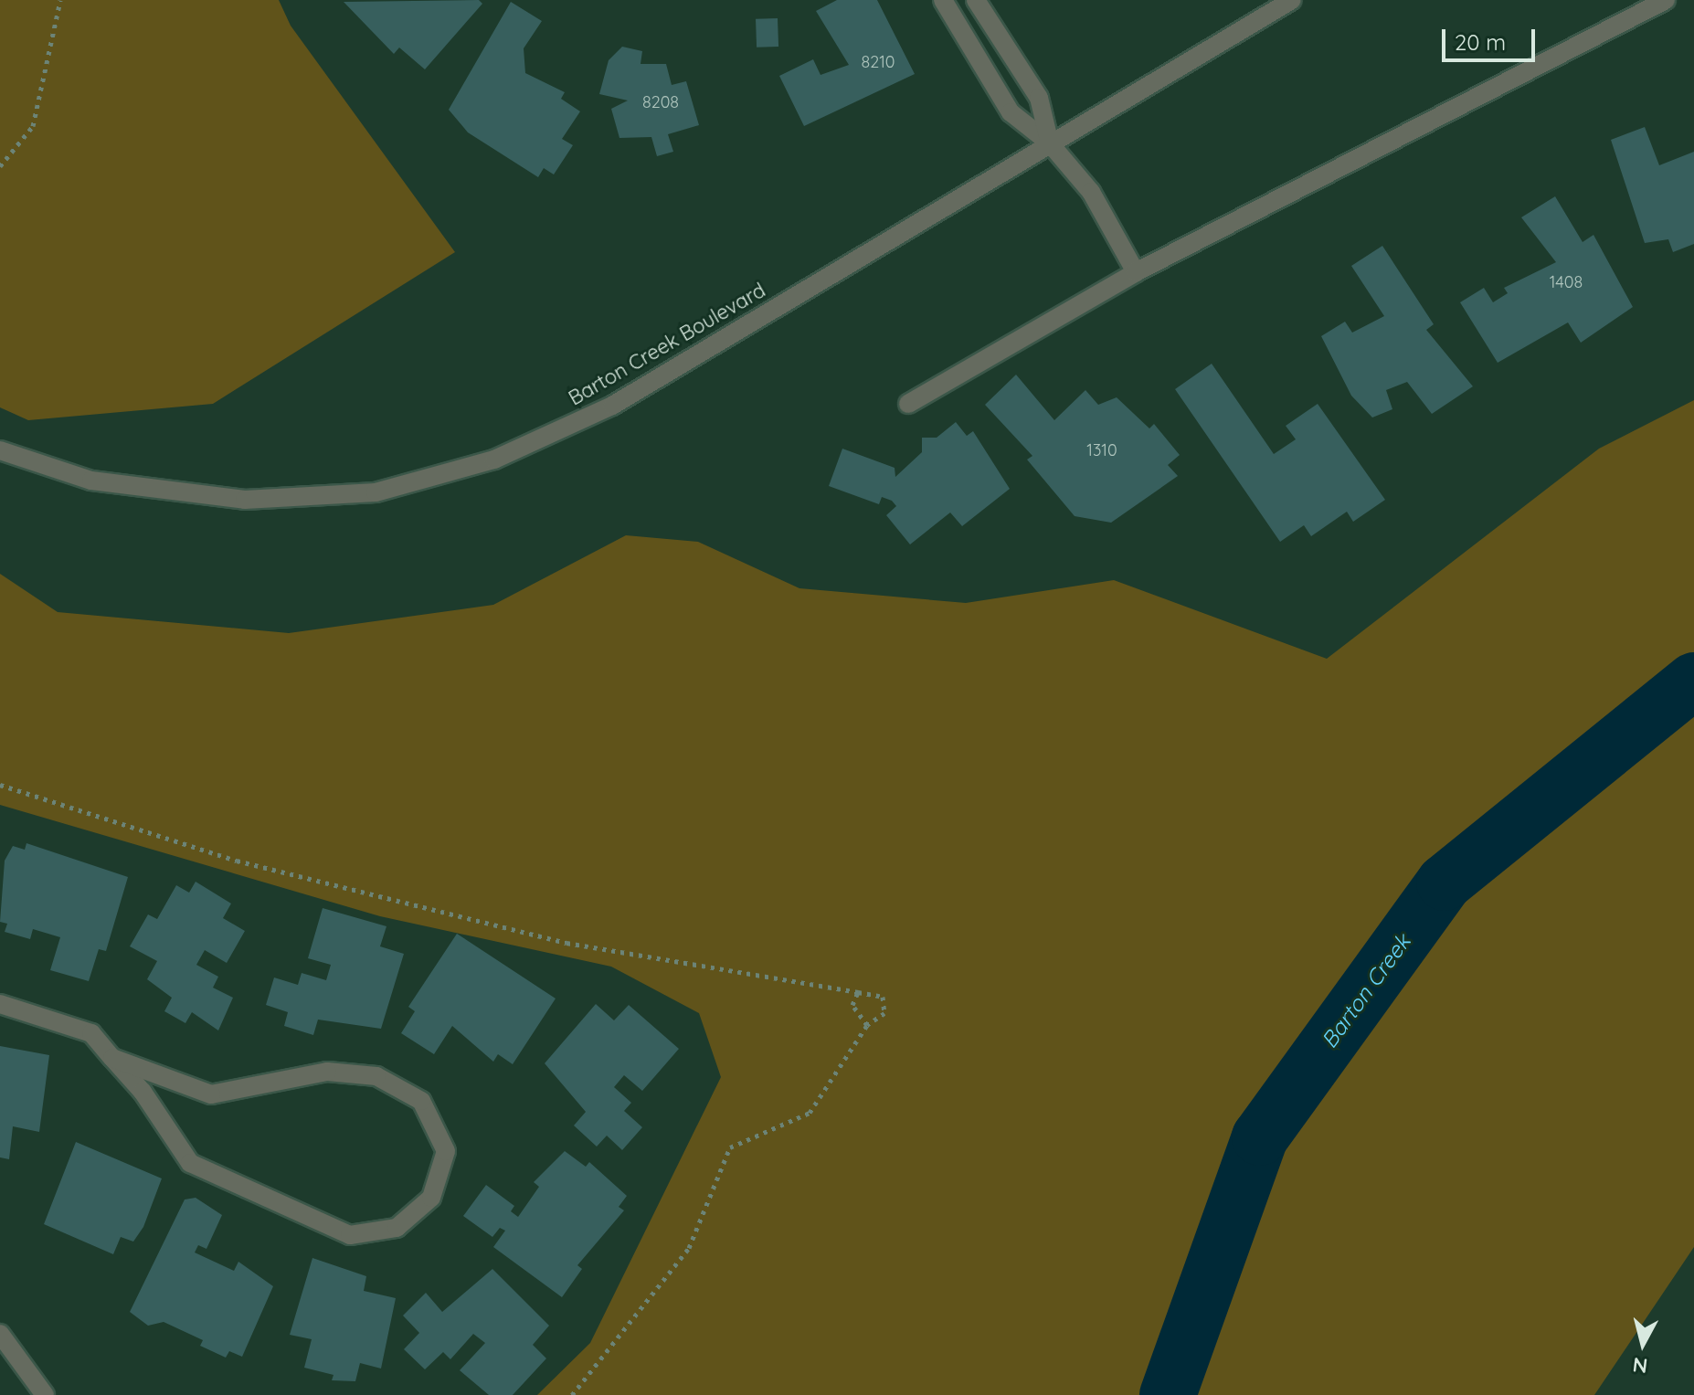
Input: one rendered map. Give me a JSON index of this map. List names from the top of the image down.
{
  "streets": {
    "street": ["Barton Creek Boulevard"]
  },
  "water": ["Barton Creek"],
  "house_numbers": [
    "8210",
    "8208",
    "1408",
    "1310"
  ],
  "scale_bar": "20 m",
  "north": "bottom"
}
